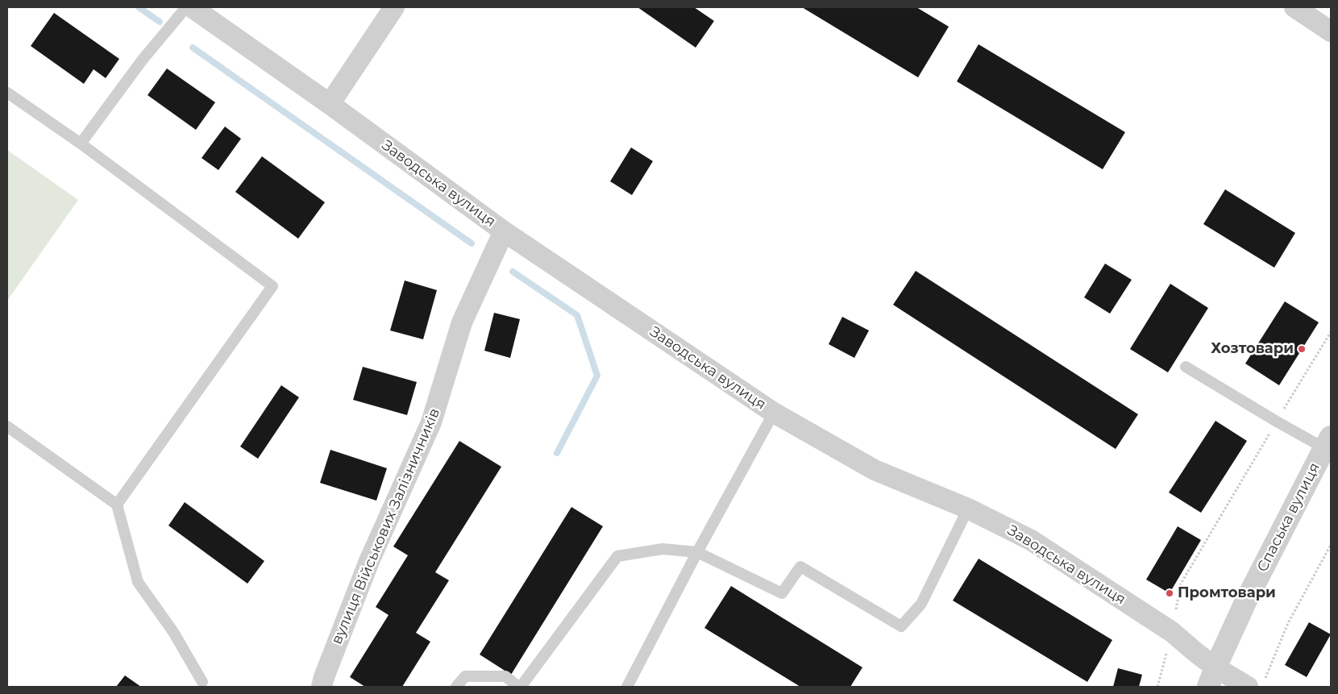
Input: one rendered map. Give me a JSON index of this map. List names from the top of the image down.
{
  "streets": {
    "street": ["Заводська вулиця", "Спаська вулиця", "вулиця Військових Залізничників"]
  },
  "crossings": [
    ["Заводська вулиця", "Спаська вулиця"],
    ["Заводська вулиця", "вулиця Військових Залізничників"]
  ],
  "places": ["Хозтовари", "Промтовари"]
}
